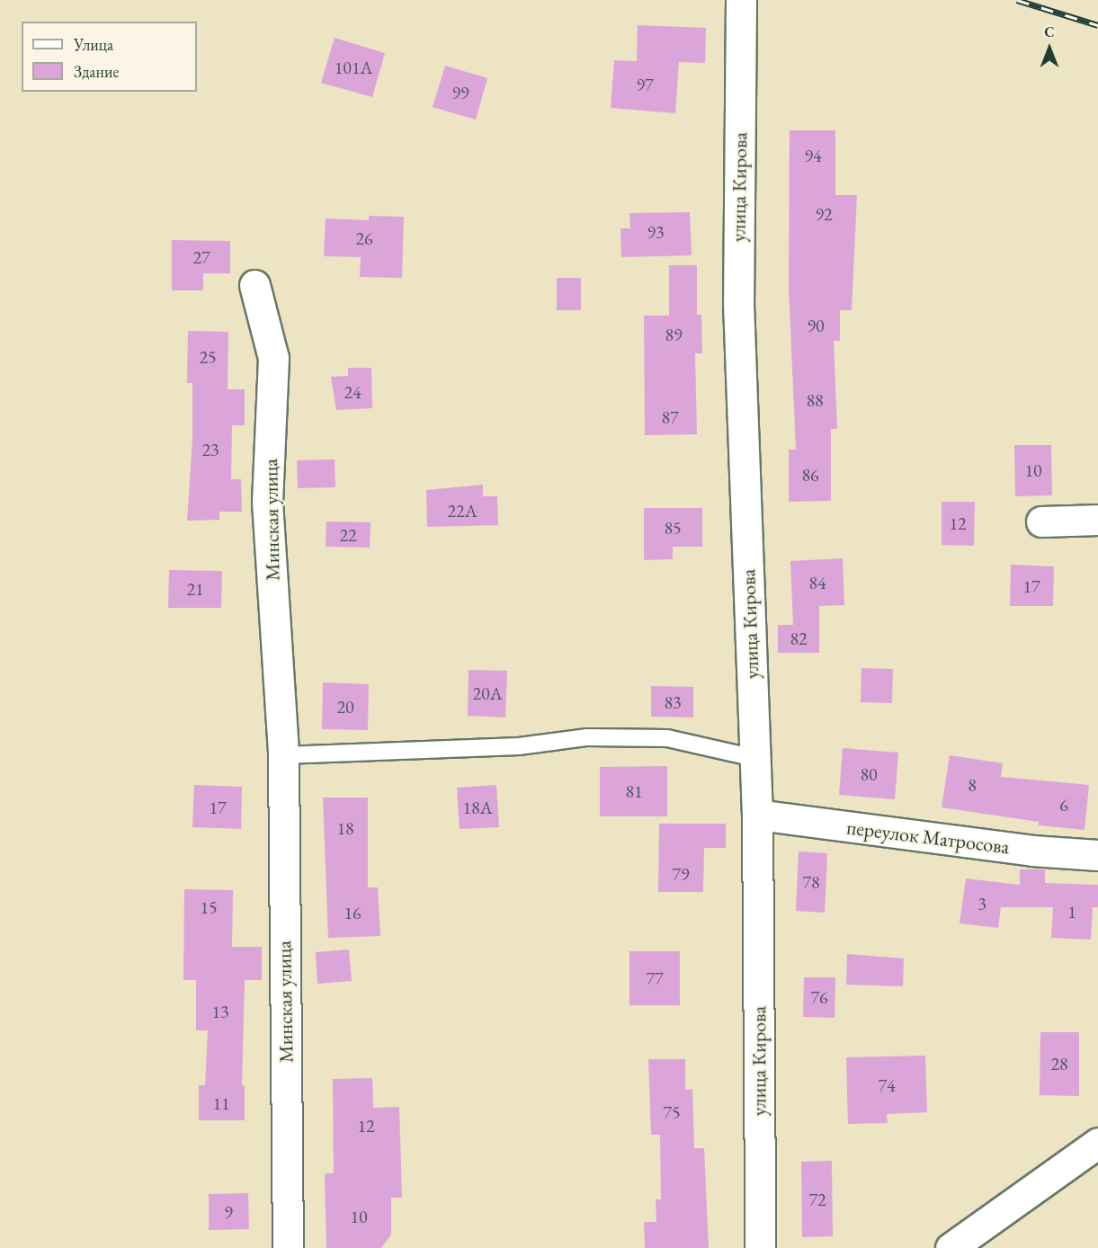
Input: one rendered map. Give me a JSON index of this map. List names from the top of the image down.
{
  "streets": {
    "street": ["улица Кирова", "Минская улица", "переулок Матросова"]
  },
  "crossings": [
    ["улица Кирова", "переулок Матросова"]
  ],
  "house_numbers": [
    "101А",
    "97",
    "99",
    "94",
    "92",
    "93",
    "26",
    "27",
    "90",
    "89",
    "25",
    "24",
    "88",
    "87",
    "23",
    "10",
    "86",
    "22А",
    "12",
    "85",
    "22",
    "84",
    "17",
    "21",
    "82",
    "20А",
    "83",
    "20",
    "80",
    "8",
    "81",
    "6",
    "17",
    "18А",
    "18",
    "79",
    "78",
    "3",
    "15",
    "1",
    "16",
    "77",
    "76",
    "13",
    "28",
    "74",
    "11",
    "75",
    "12",
    "72",
    "9",
    "10"
  ],
  "legend": ["Улица", "Здание"],
  "north": "top"
}
